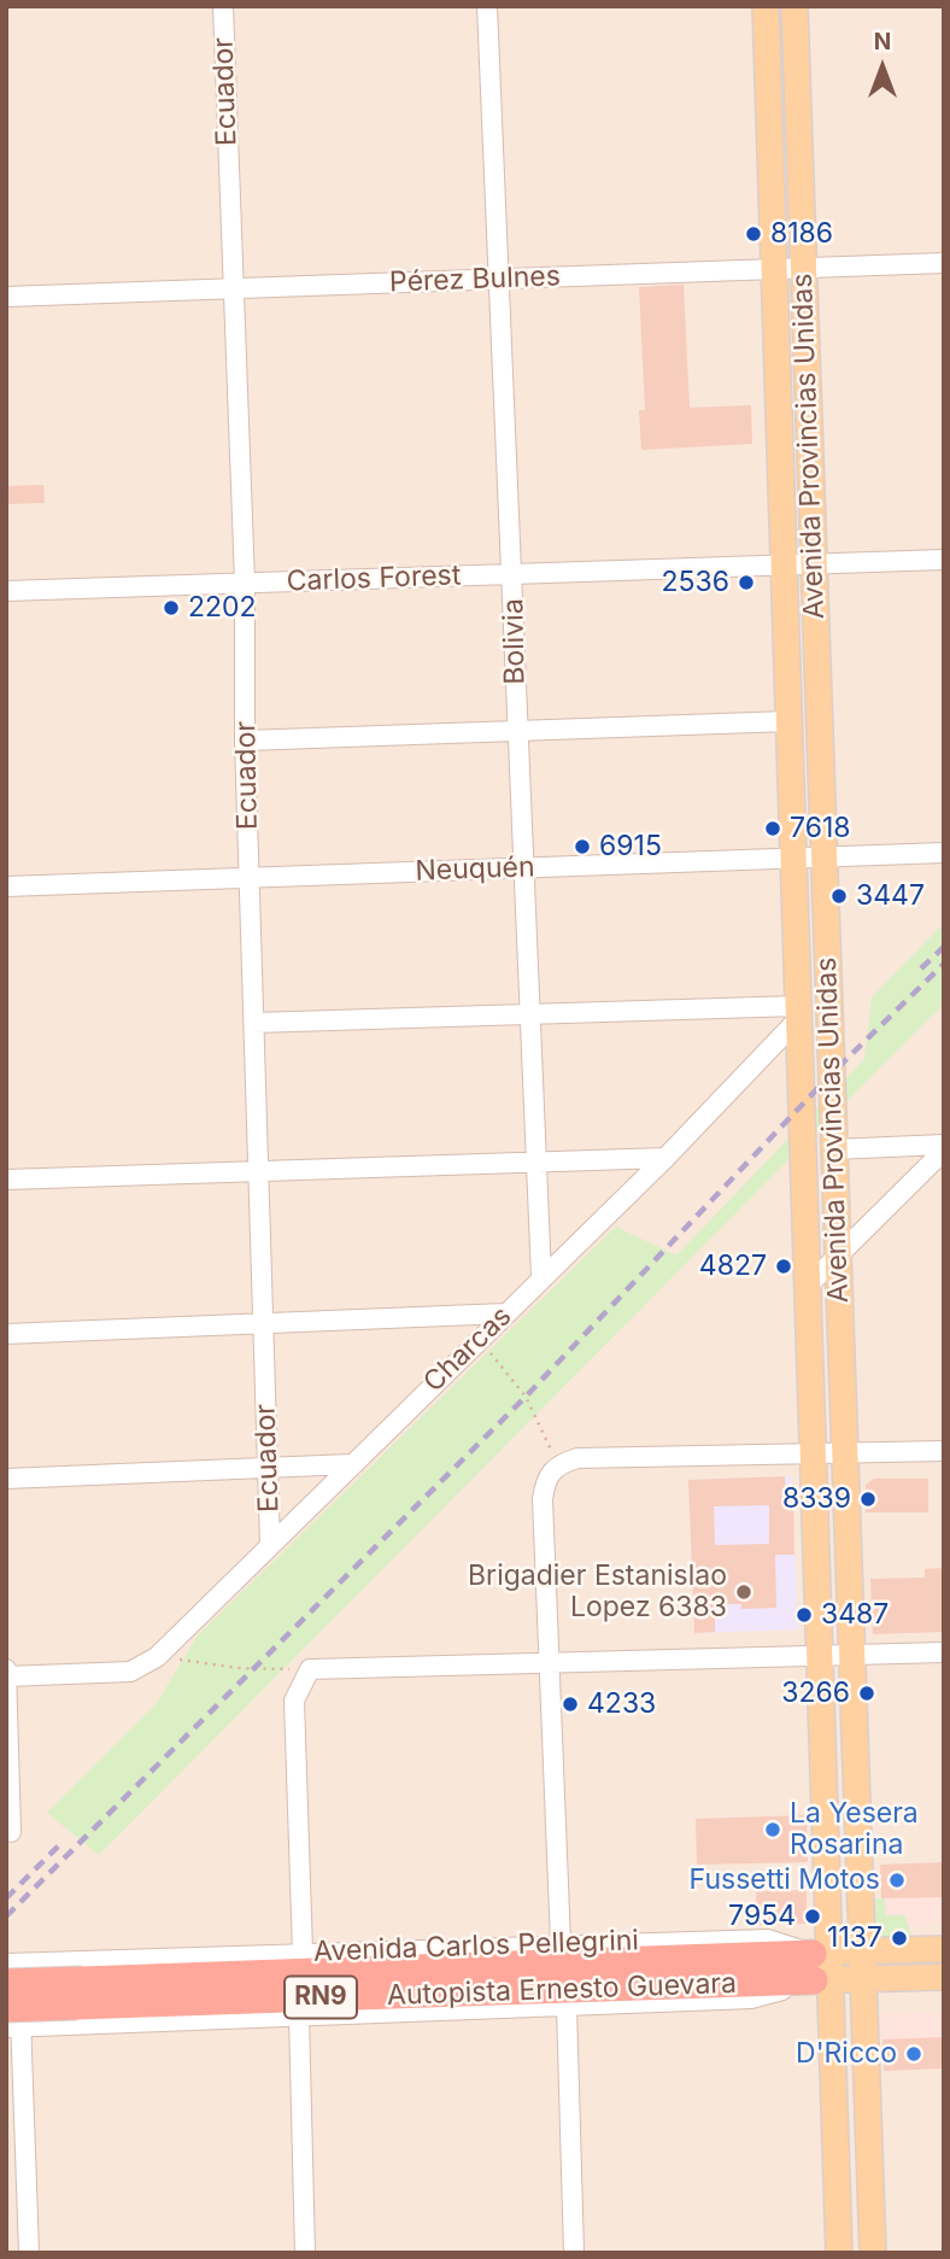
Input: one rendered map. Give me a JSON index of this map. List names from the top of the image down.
{
  "streets": {
    "highway": ["Autopista Ernesto Guevara", "RN9"],
    "main road": ["Avenida Provincias Unidas", "Avenida Carlos Pellegrini"],
    "street": [
      "Ecuador",
      "Pérez Bulnes",
      "Carlos Forest",
      "Bolivia",
      "Neuquén",
      "Charcas"
    ]
  },
  "crossings": [
    ["Ecuador", "Pérez Bulnes"],
    ["Ecuador", "Carlos Forest"],
    ["Ecuador", "Neuquén"],
    ["Ecuador", "Charcas"],
    ["Pérez Bulnes", "Avenida Provincias Unidas"],
    ["Pérez Bulnes", "Bolivia"],
    ["Avenida Provincias Unidas", "Carlos Forest"],
    ["Avenida Provincias Unidas", "Neuquén"],
    ["Avenida Provincias Unidas", "Charcas"],
    ["Avenida Provincias Unidas", "Avenida Carlos Pellegrini"],
    ["Avenida Provincias Unidas", "Autopista Ernesto Guevara"],
    ["Carlos Forest", "Bolivia"],
    ["Bolivia", "Neuquén"],
    ["Bolivia", "Charcas"],
    ["Avenida Carlos Pellegrini", "Autopista Ernesto Guevara"]
  ],
  "places": [
    "8186",
    "2536",
    "2202",
    "7618",
    "6915",
    "3447",
    "4827",
    "8339",
    "Brigadier Estanislao Lopez 6383",
    "3487",
    "3266",
    "4233",
    "La Yesera Rosarina",
    "Fussetti Motos",
    "7954",
    "1137",
    "D'Ricco"
  ],
  "north": "top"
}
